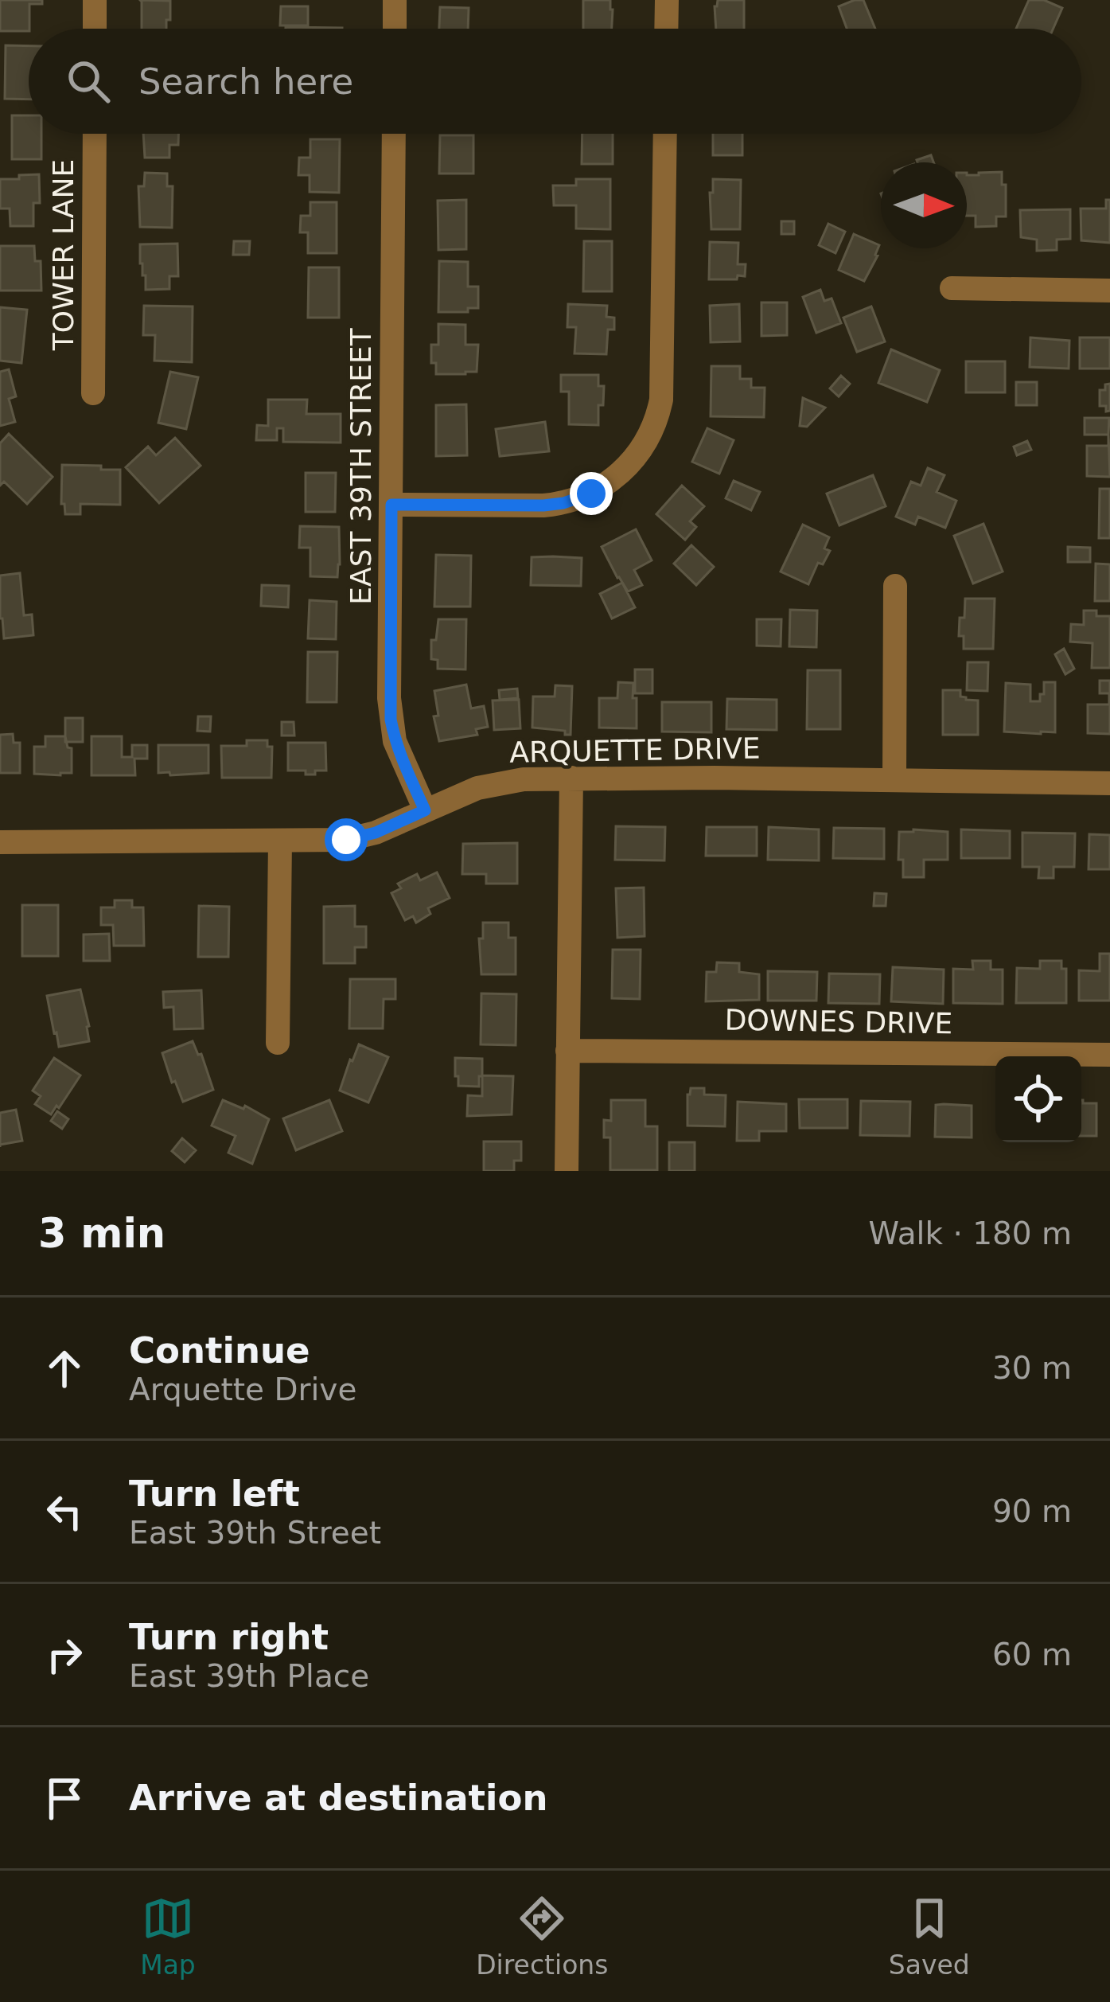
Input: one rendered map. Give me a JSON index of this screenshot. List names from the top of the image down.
{
  "streets": {
    "street": [
      "TOWER LANE",
      "EAST 39TH STREET",
      "ARQUETTE DRIVE",
      "DOWNES DRIVE"
    ]
  },
  "crossings": [
    ["EAST 39TH STREET", "ARQUETTE DRIVE"]
  ],
  "north": "right",
  "page": {
    "search": "Search here",
    "heading": ["3 min", "Walk · 180 m"],
    "list": [
      ["Continue", "Arquette Drive", "30 m"],
      ["Turn left", "East 39th Street", "90 m"],
      ["Turn right", "East 39th Place", "60 m"],
      "Arrive at destination"
    ],
    "nav": ["Map", "Directions", "Saved"]
  }
}
